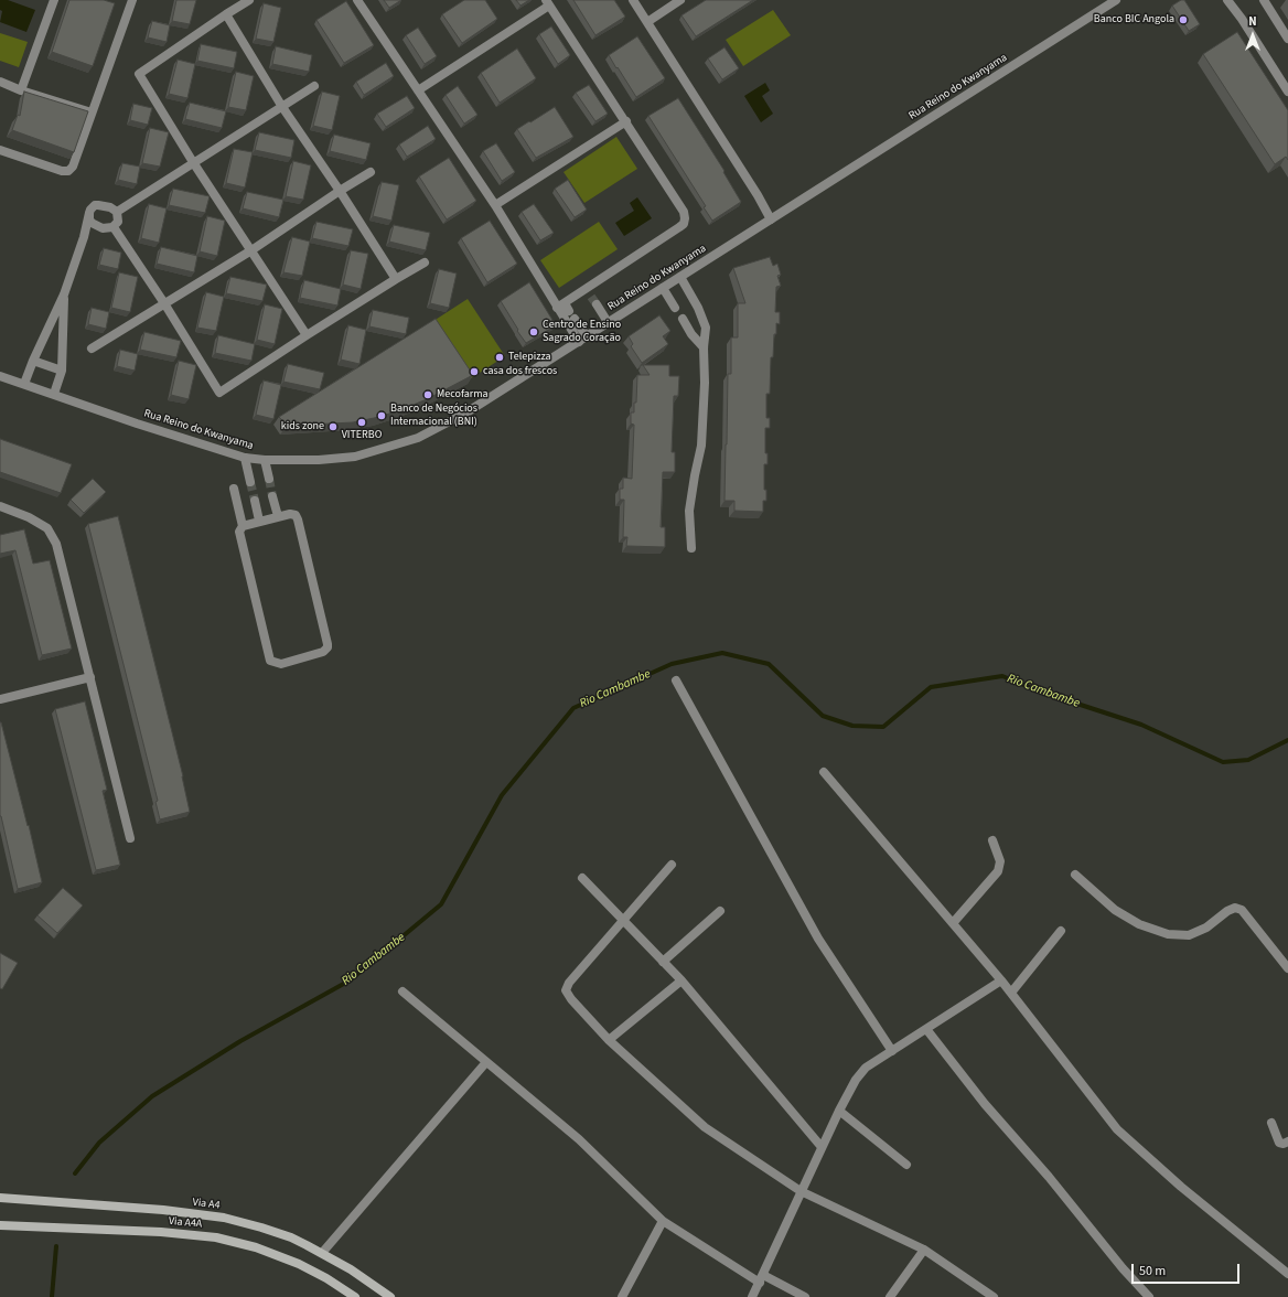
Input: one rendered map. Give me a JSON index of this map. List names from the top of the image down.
{
  "streets": {
    "main road": ["Via A4", "Via A4A"],
    "street": ["Rua Reino do Kwanyama"]
  },
  "water": ["Rio Cambambe"],
  "places": [
    "Banco BIC Angola",
    "Centro de Ensino Sagrado Coração",
    "Telepizza",
    "casa dos frescos",
    "Mecofarma",
    "Banco de Negócios Internacional (BNI)",
    "VITERBO",
    "kids zone"
  ],
  "scale_bar": "50 m",
  "north": "top"
}
